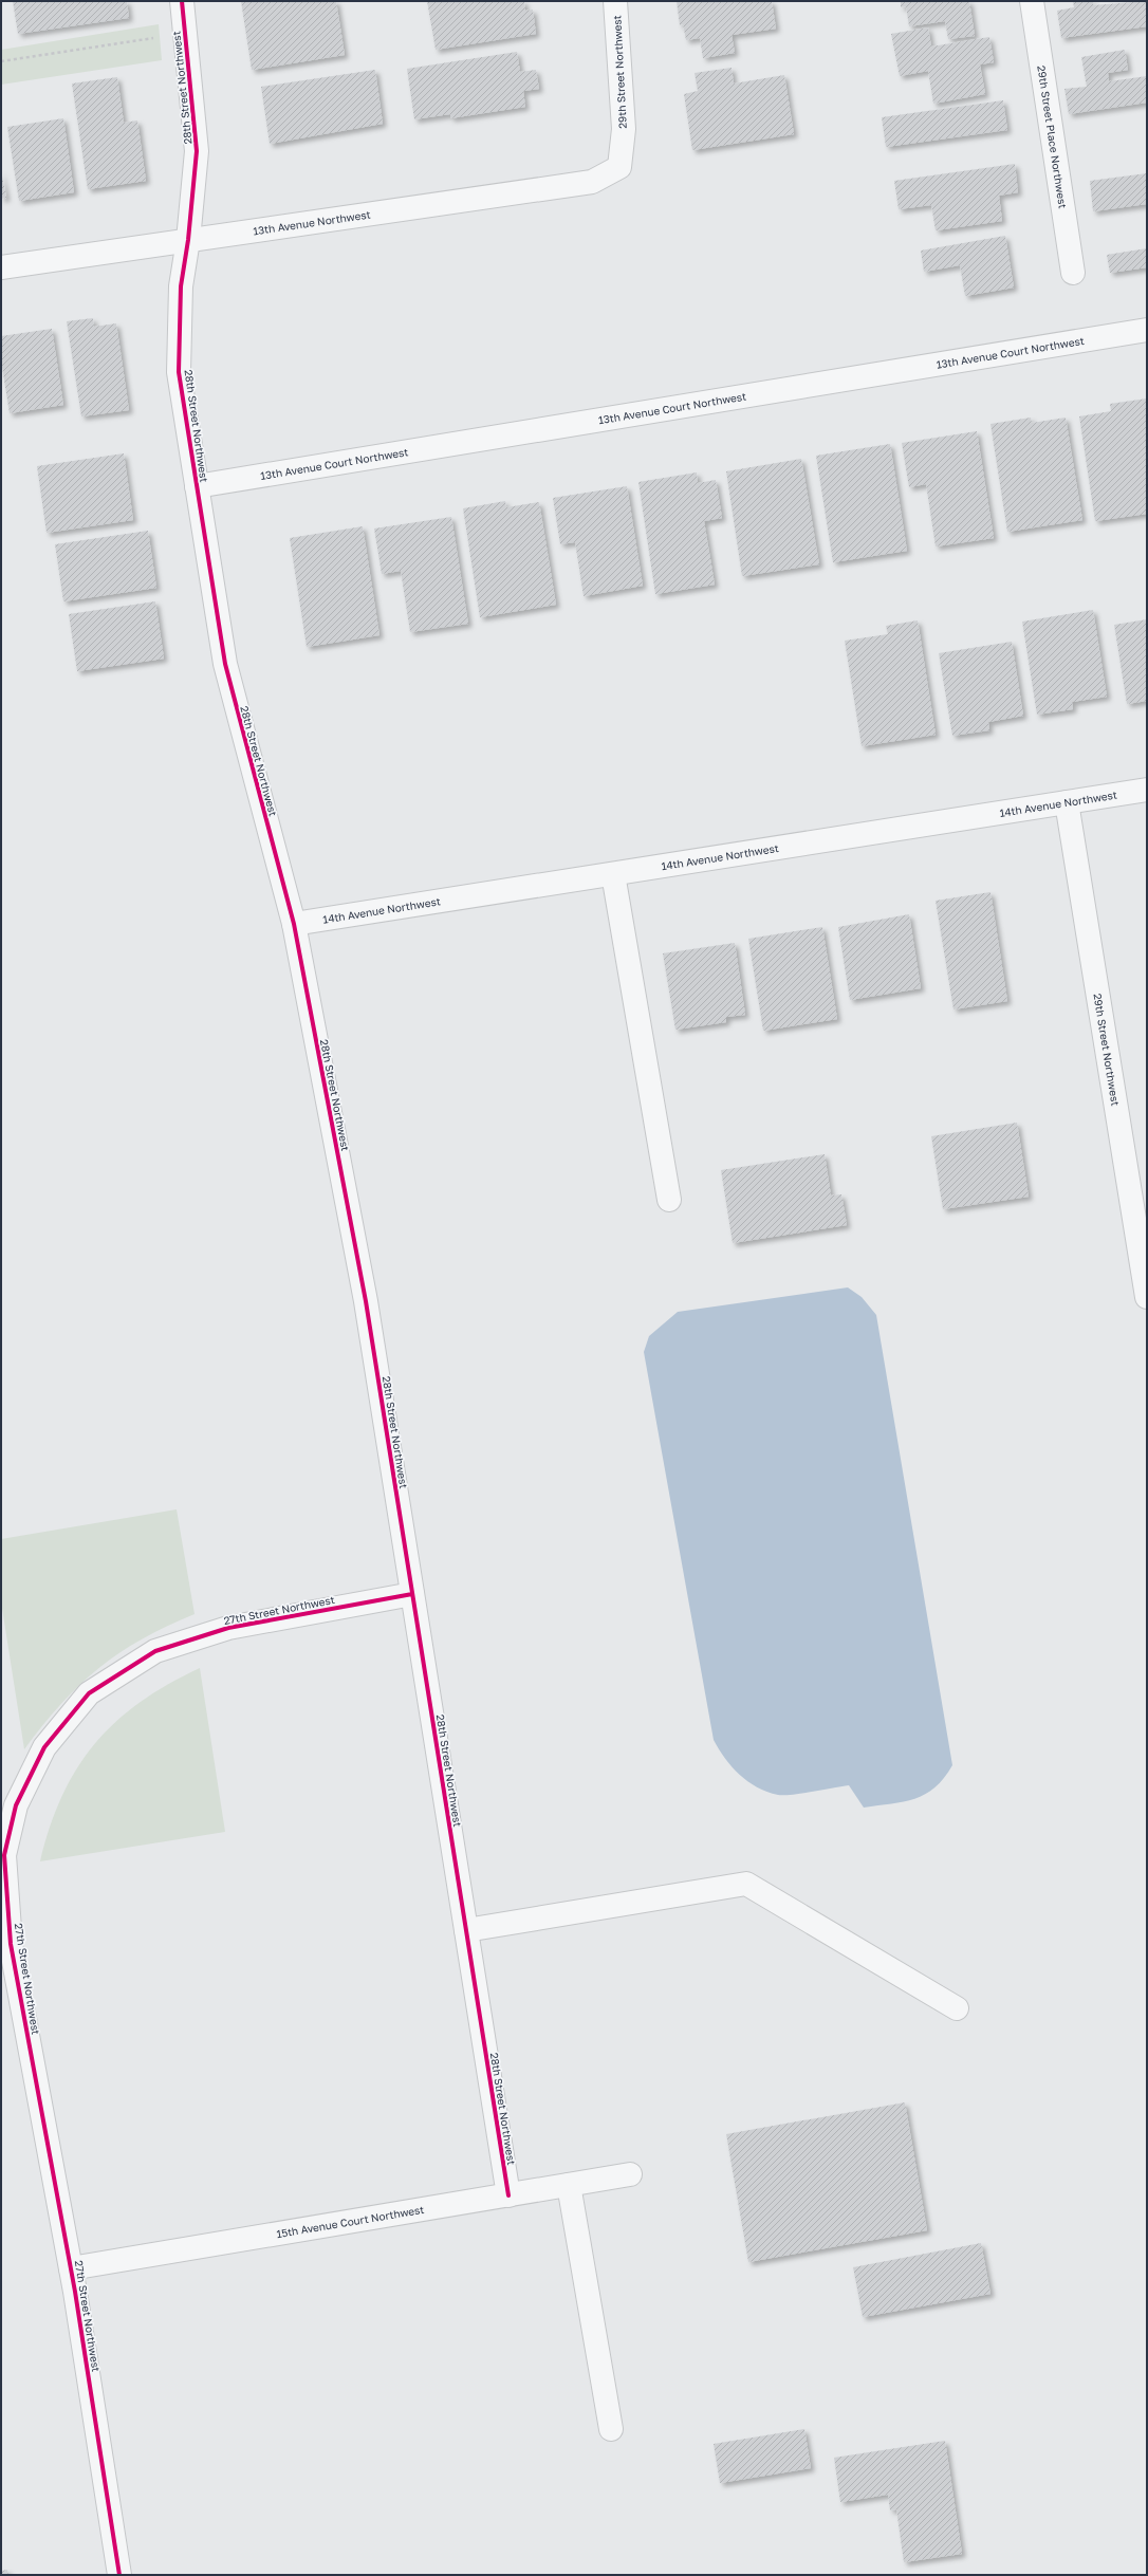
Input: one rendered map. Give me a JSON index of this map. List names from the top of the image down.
{
  "streets": {
    "street": [
      "29th Street Northwest",
      "28th Street Northwest",
      "29th Street Place Northwest",
      "13th Avenue Northwest",
      "13th Avenue Court Northwest",
      "14th Avenue Northwest",
      "27th Street Northwest",
      "15th Avenue Court Northwest"
    ]
  },
  "crossings": [
    ["29th Street Northwest", "13th Avenue Northwest"],
    ["29th Street Northwest", "14th Avenue Northwest"],
    ["28th Street Northwest", "13th Avenue Northwest"],
    ["28th Street Northwest", "13th Avenue Court Northwest"],
    ["28th Street Northwest", "14th Avenue Northwest"],
    ["28th Street Northwest", "27th Street Northwest"],
    ["28th Street Northwest", "15th Avenue Court Northwest"],
    ["27th Street Northwest", "15th Avenue Court Northwest"]
  ]
}
